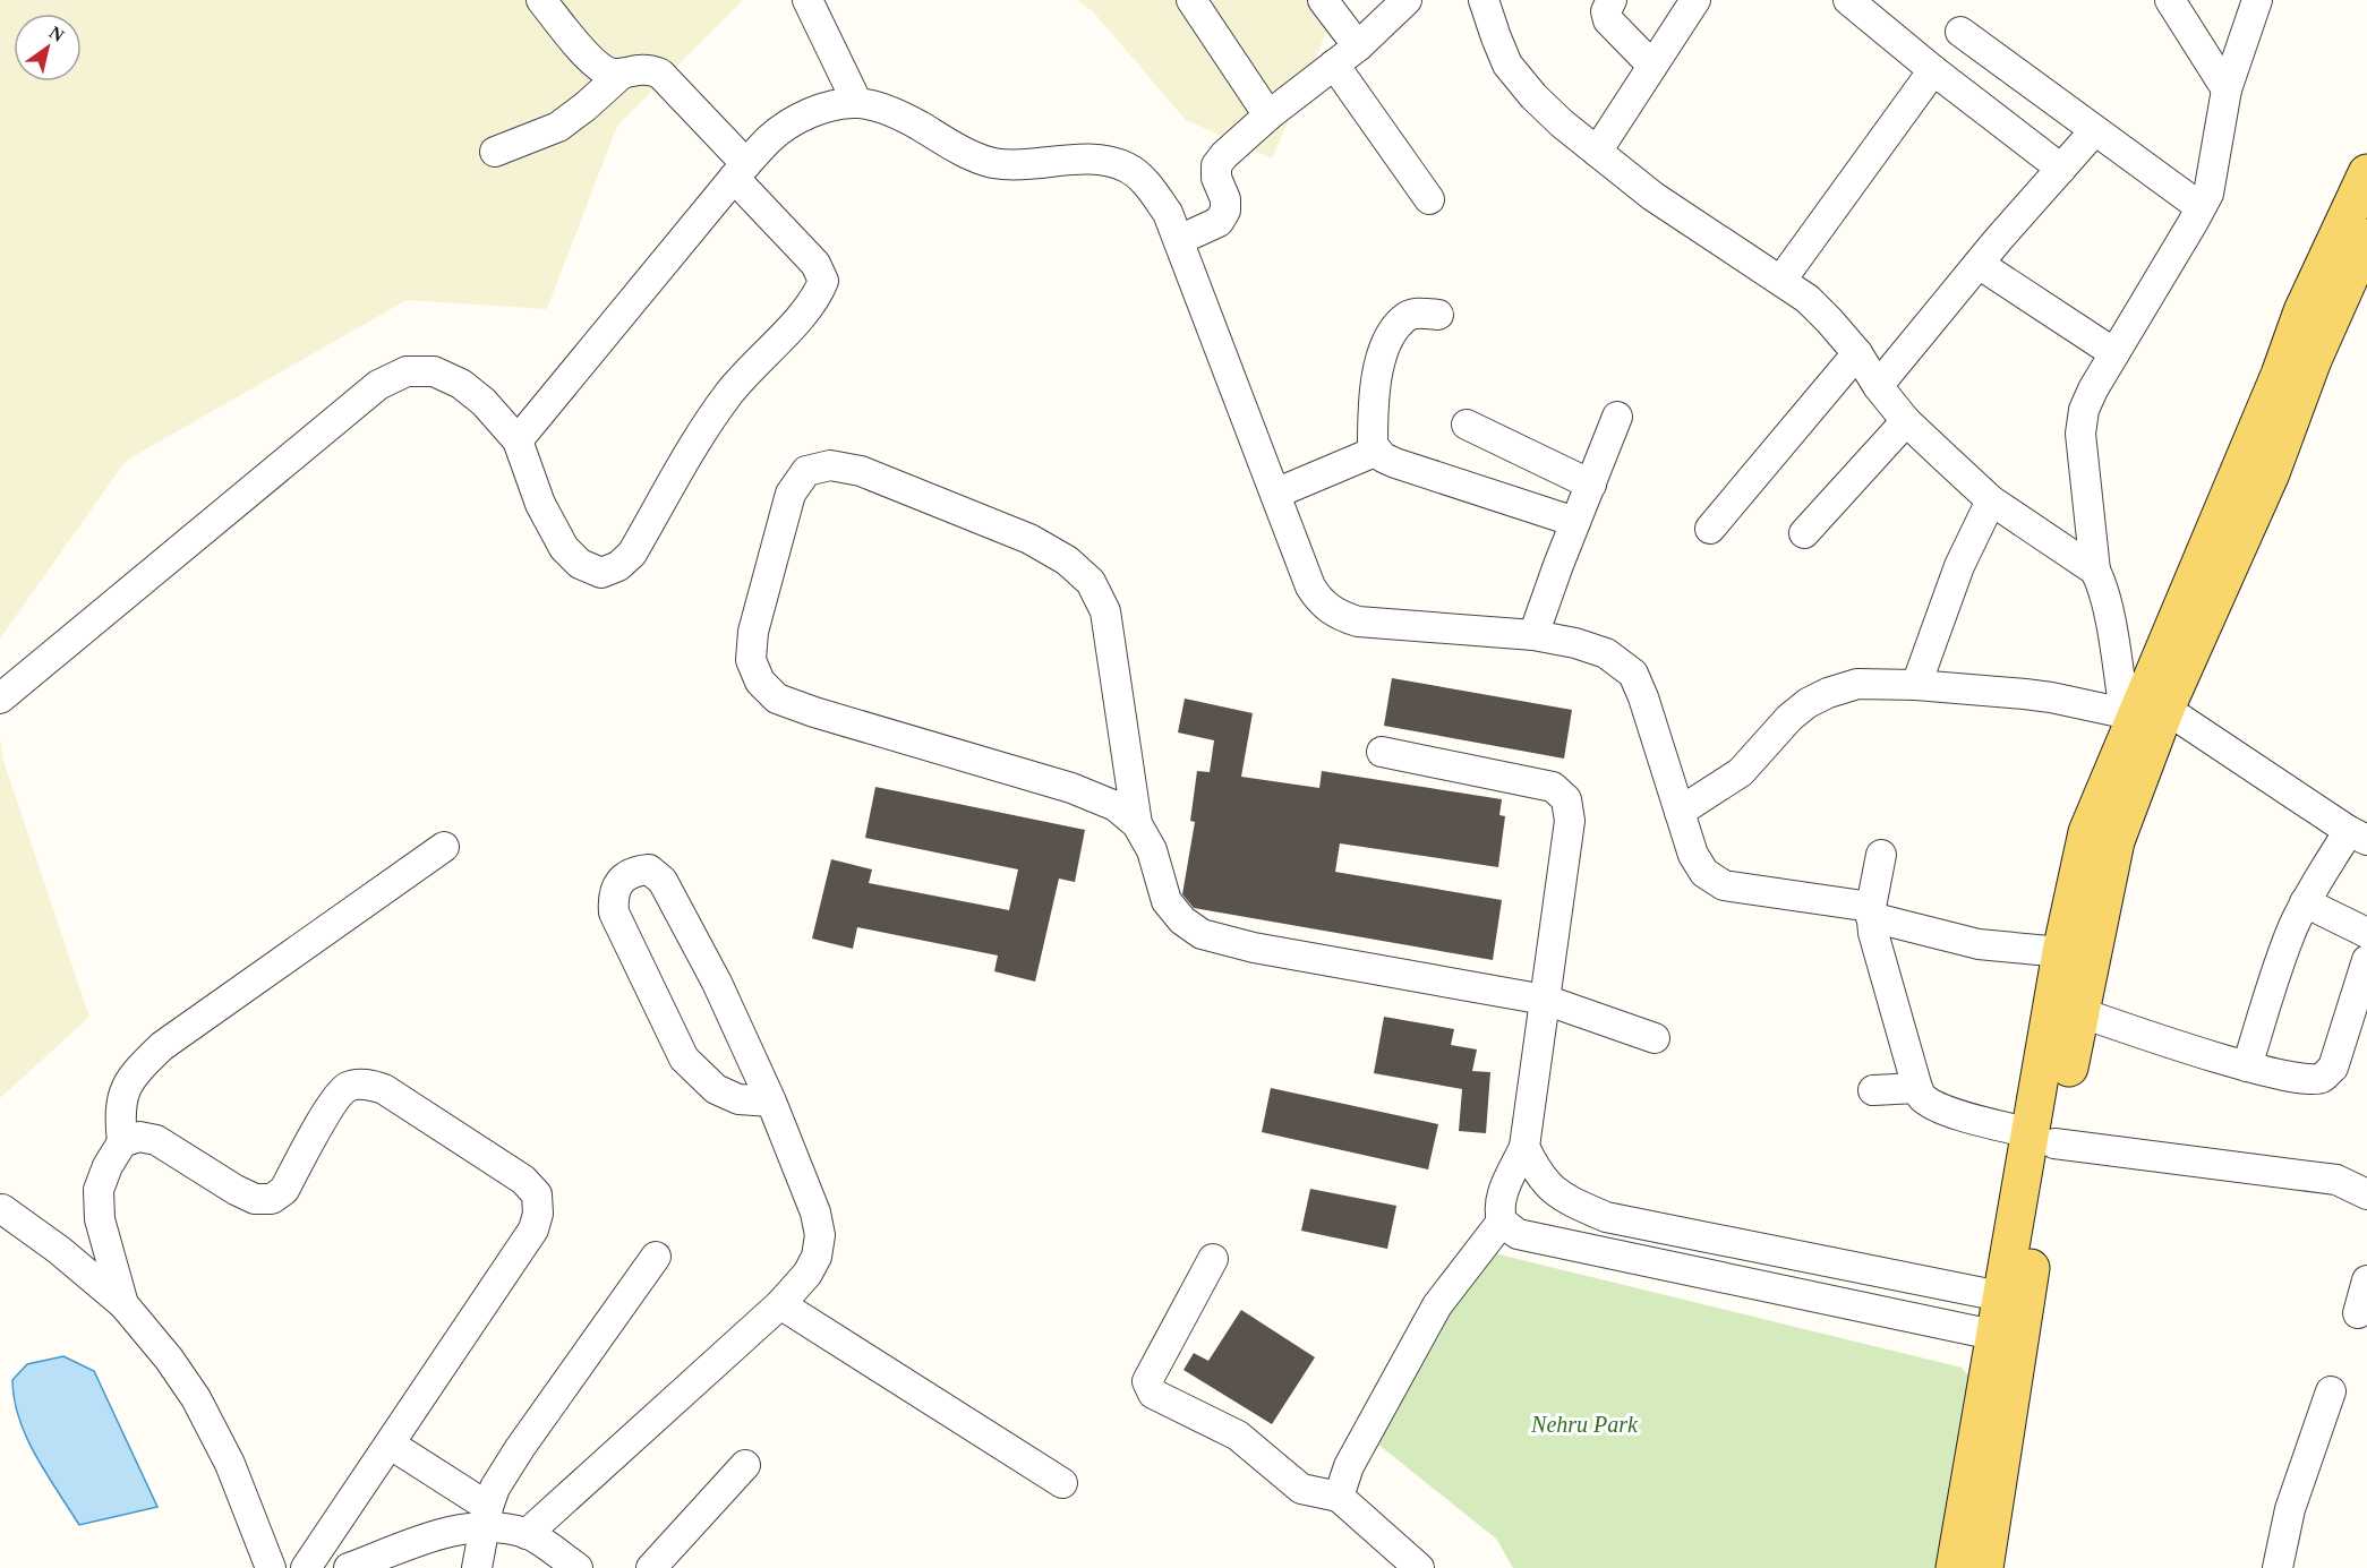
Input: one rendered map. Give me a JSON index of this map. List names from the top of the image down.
{
  "parks": ["Nehru Park"],
  "north": "top right"
}
